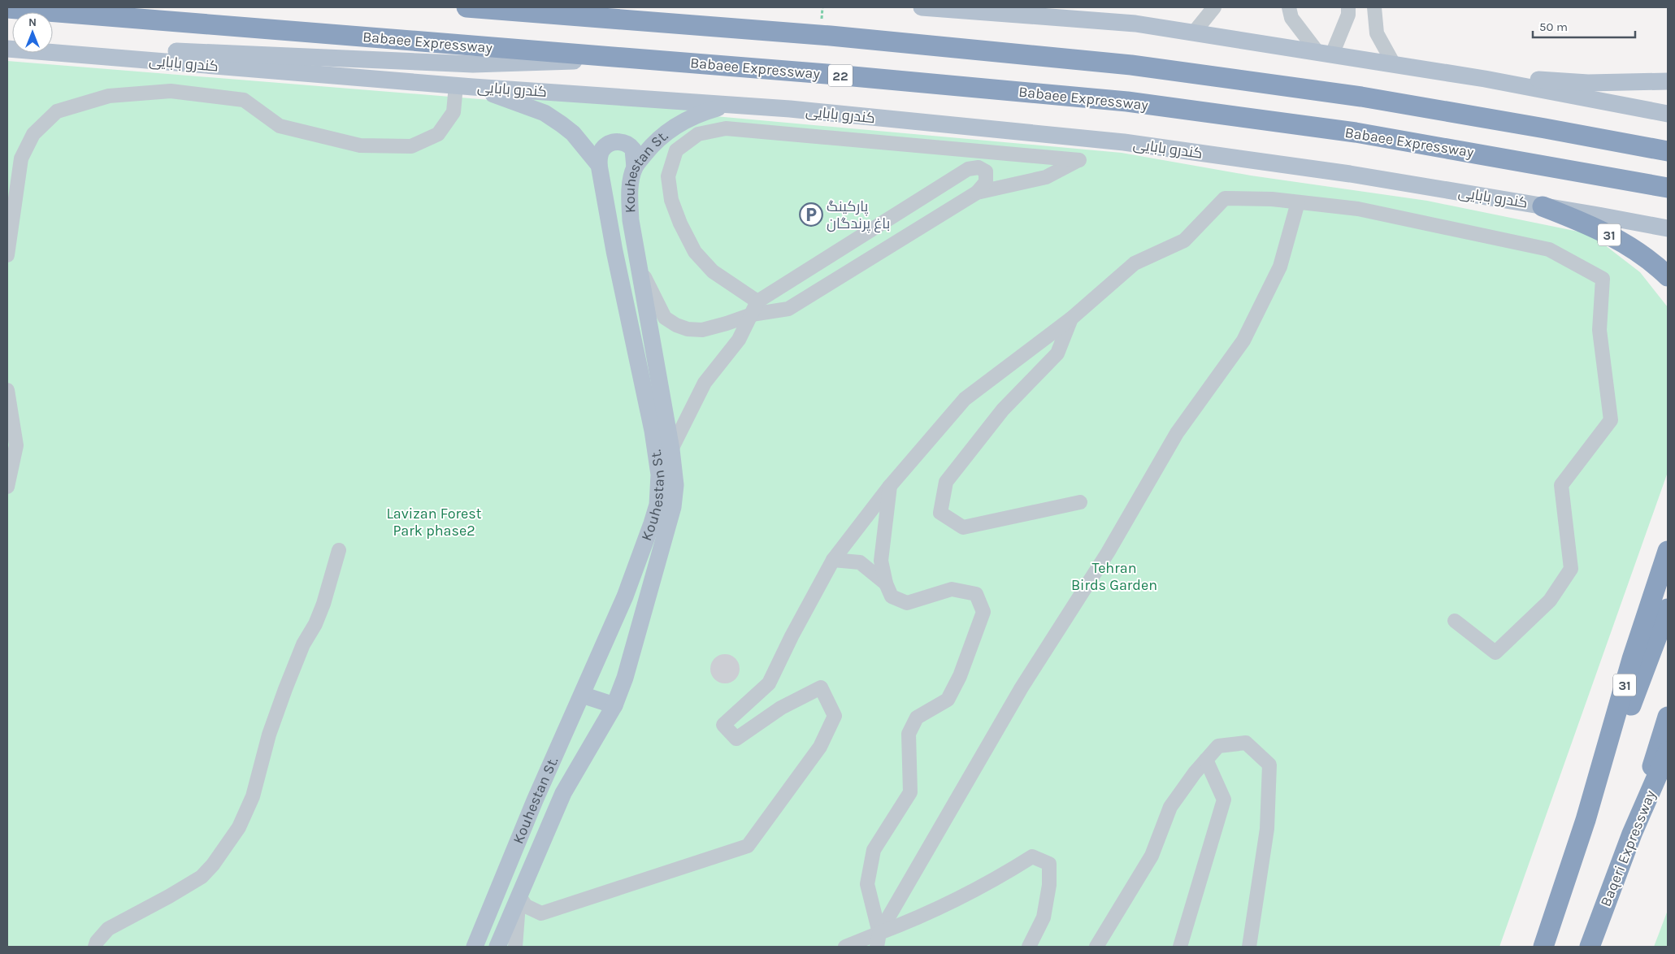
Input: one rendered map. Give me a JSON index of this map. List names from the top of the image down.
{
  "streets": {
    "highway": [
      "Babaee Expressway",
      "22",
      "31",
      "Baqeri Expressway"
    ],
    "main road": ["کندرو بابایی", "Kouhestan St."]
  },
  "crossings": [
    ["کندرو بابایی", "Kouhestan St."],
    ["کندرو بابایی", "31"]
  ],
  "parks": ["Lavizan Forest Park phase2", "Tehran Birds Garden"],
  "places": {
    "parking": ["پارکینگ باغ پرندگان"]
  },
  "scale_bar": "50 m",
  "north": "top"
}
